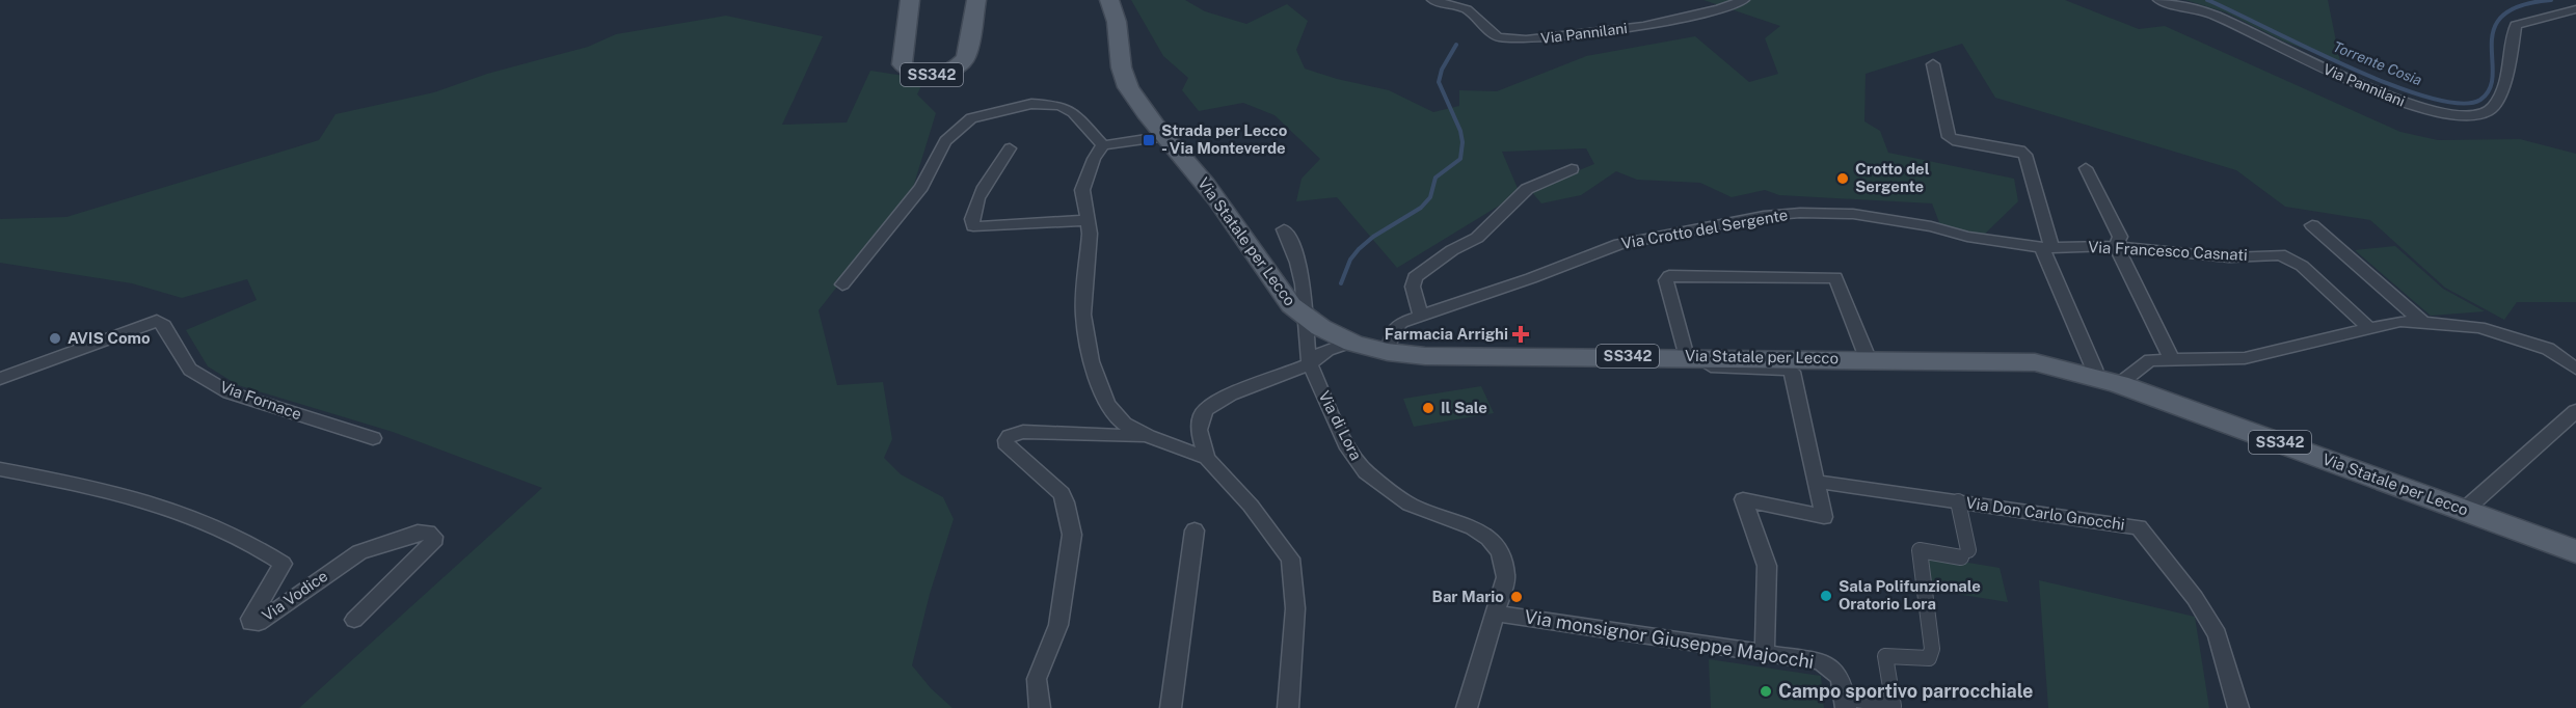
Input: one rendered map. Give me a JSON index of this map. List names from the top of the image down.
{
  "streets": {
    "main road": ["SS342", "Via Statale per Lecco"],
    "street": [
      "Via Pannilani",
      "Via Crotto del Sergente",
      "Via Francesco Casnati",
      "Via Fornace",
      "Via di Lora",
      "Via Don Carlo Gnocchi",
      "Via Vodice",
      "Via monsignor Giuseppe Majocchi"
    ]
  },
  "crossings": [
    ["Via Crotto del Sergente", "Via Statale per Lecco"],
    ["Via Crotto del Sergente", "Via Francesco Casnati"],
    ["Via Statale per Lecco", "Via di Lora"],
    ["Via di Lora", "Via monsignor Giuseppe Majocchi"]
  ],
  "water": ["Torrente Cosia"],
  "places": {
    "transit": ["Strada per Lecco - Via Monteverde"],
    "other": [
      "Crotto del Sergente",
      "AVIS Como",
      "Il Sale",
      "Sala Polifunzionale Oratorio Lora",
      "Bar Mario",
      "Campo sportivo parrocchiale"
    ],
    "health": ["Farmacia Arrighi"]
  }
}
